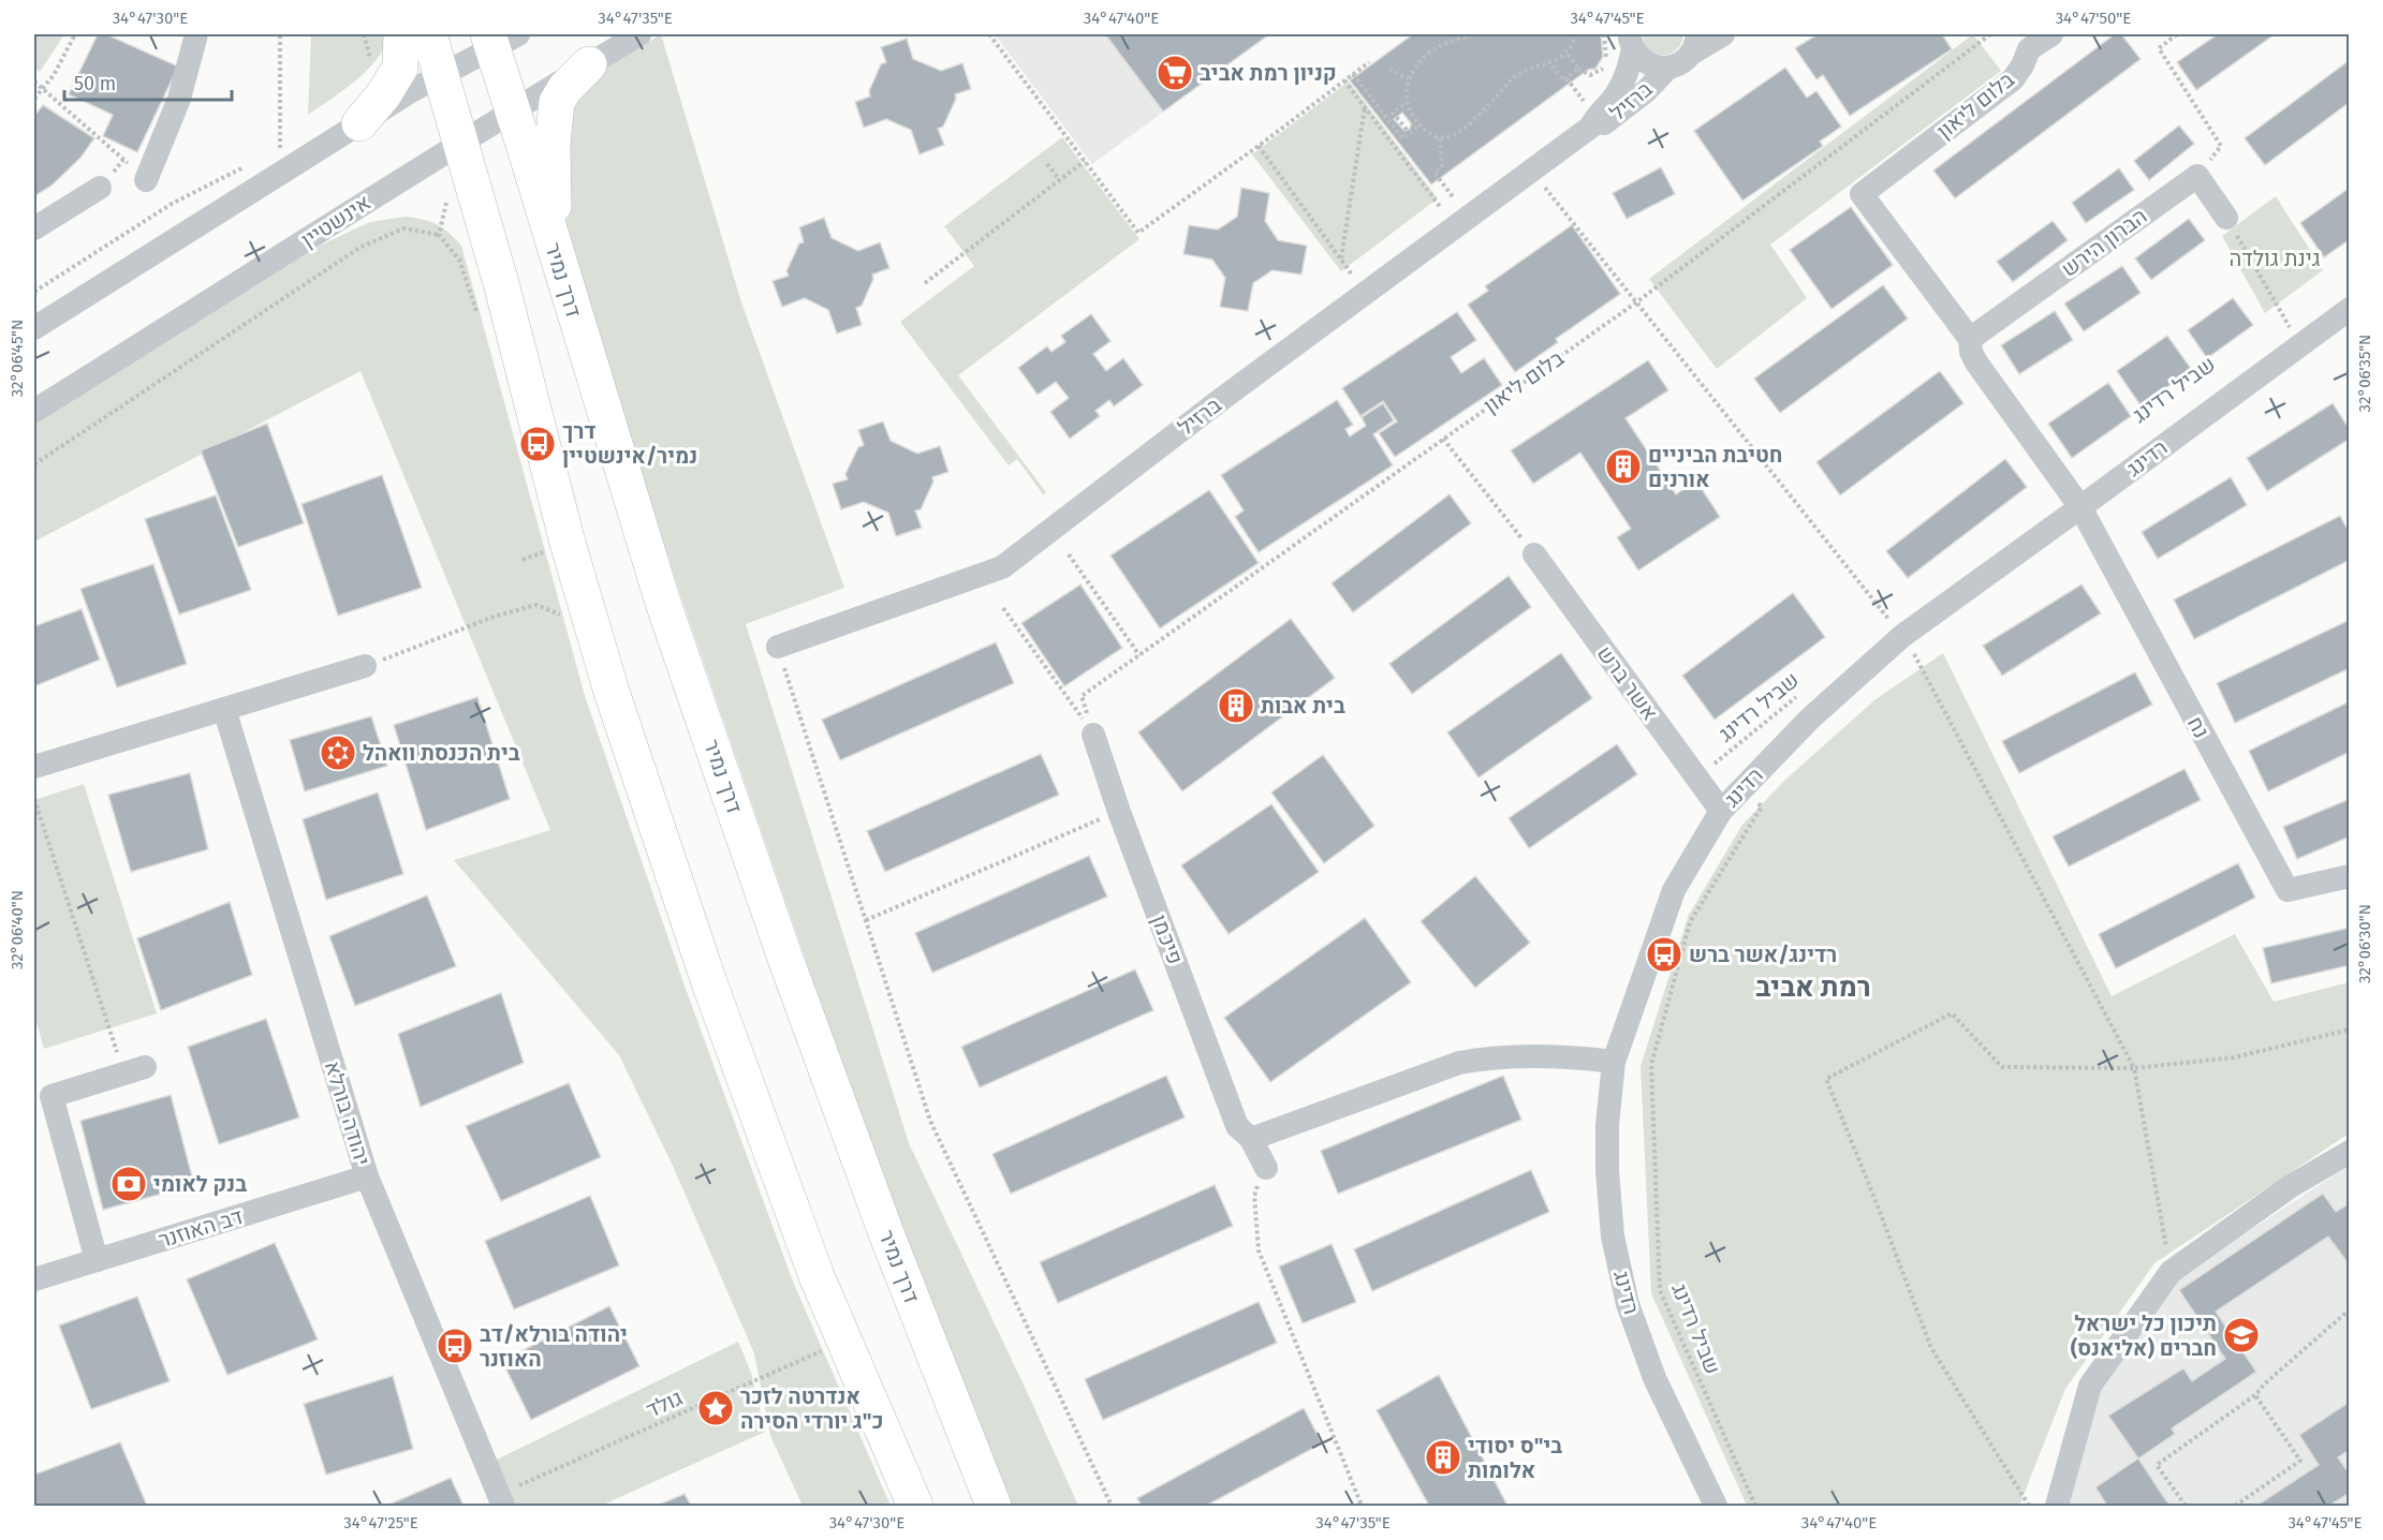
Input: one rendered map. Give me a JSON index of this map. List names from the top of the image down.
{
  "streets": {
    "highway": ["דרך נמיר"],
    "street": [
      "ברזיל",
      "בלום ליאון",
      "אינשטיין",
      "הברון הירש",
      "רדינג",
      "אשר ברש",
      "נח",
      "פיכמן",
      "יהודה בורלא",
      "דב האוזנר"
    ],
    "path": ["שביל רדינג", "גולד"]
  },
  "crossings": [
    ["בלום ליאון", "הברון הירש"],
    ["בלום ליאון", "פיכמן"],
    ["אינשטיין", "דרך נמיר"],
    ["שביל רדינג", "רדינג"],
    ["רדינג", "אשר ברש"],
    ["רדינג", "נח"],
    ["יהודה בורלא", "דב האוזנר"],
    ["יהודה בורלא", "גולד"]
  ],
  "districts": ["רמת אביב"],
  "parks": ["גינת גולדה"],
  "places": {
    "supermarket": ["קניון רמת אביב"],
    "bus stop": ["דרך נמיר/אינשטיין", "רדינג/אשר ברש", "יהודה בורלא/דב האוזנר"],
    "building": ["חטיבת הביניים אורנים", "בית אבות", "בי\"ס יסודי אלומות"],
    "synagogue": ["בית הכנסת וואהל"],
    "bank": ["בנק לאומי"],
    "school or university": ["תיכון כל ישראל חברים (אליאנס)"],
    "place": ["אנדרטה לזכר כ\"ג יורדי הסירה"]
  },
  "scale_bar": "50 m",
  "coordinates": [
    "34°47'30\"E",
    "34°47'35\"E",
    "34°47'40\"E",
    "34°47'45\"E",
    "34°47'50\"E",
    "32°06'45\"N",
    "32°06'35\"N",
    "32°06'40\"N",
    "32°06'30\"N",
    "34°47'25\"E"
  ]
}
